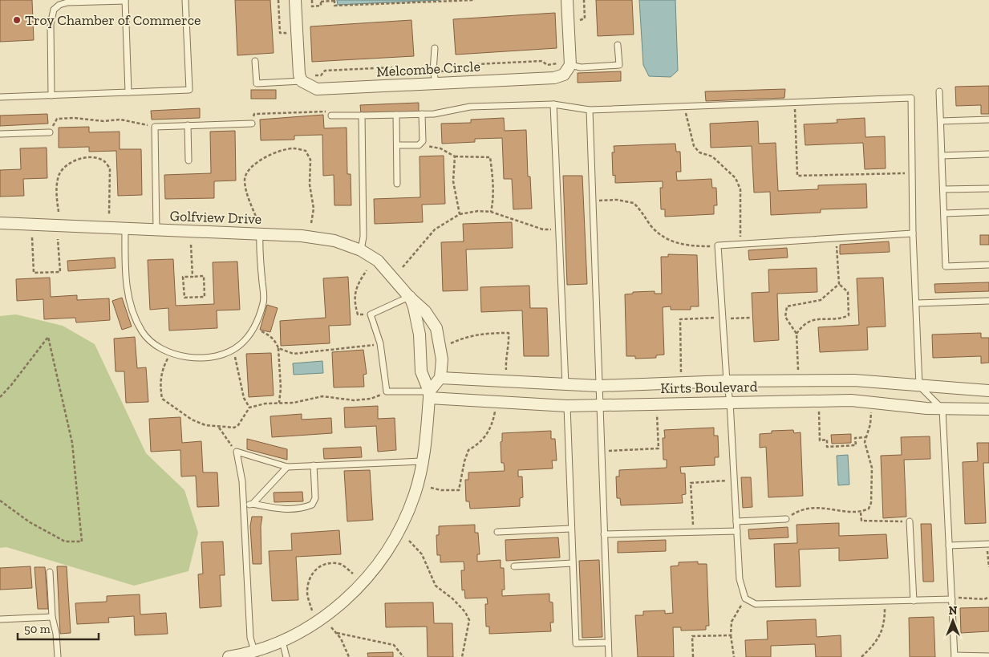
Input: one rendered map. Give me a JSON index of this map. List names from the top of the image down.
{
  "streets": {
    "street": ["Melcombe Circle", "Golfview Drive", "Kirts Boulevard"]
  },
  "crossings": [
    ["Golfview Drive", "Kirts Boulevard"]
  ],
  "places": ["Troy Chamber of Commerce"],
  "scale_bar": "50 m",
  "north": "top"
}
